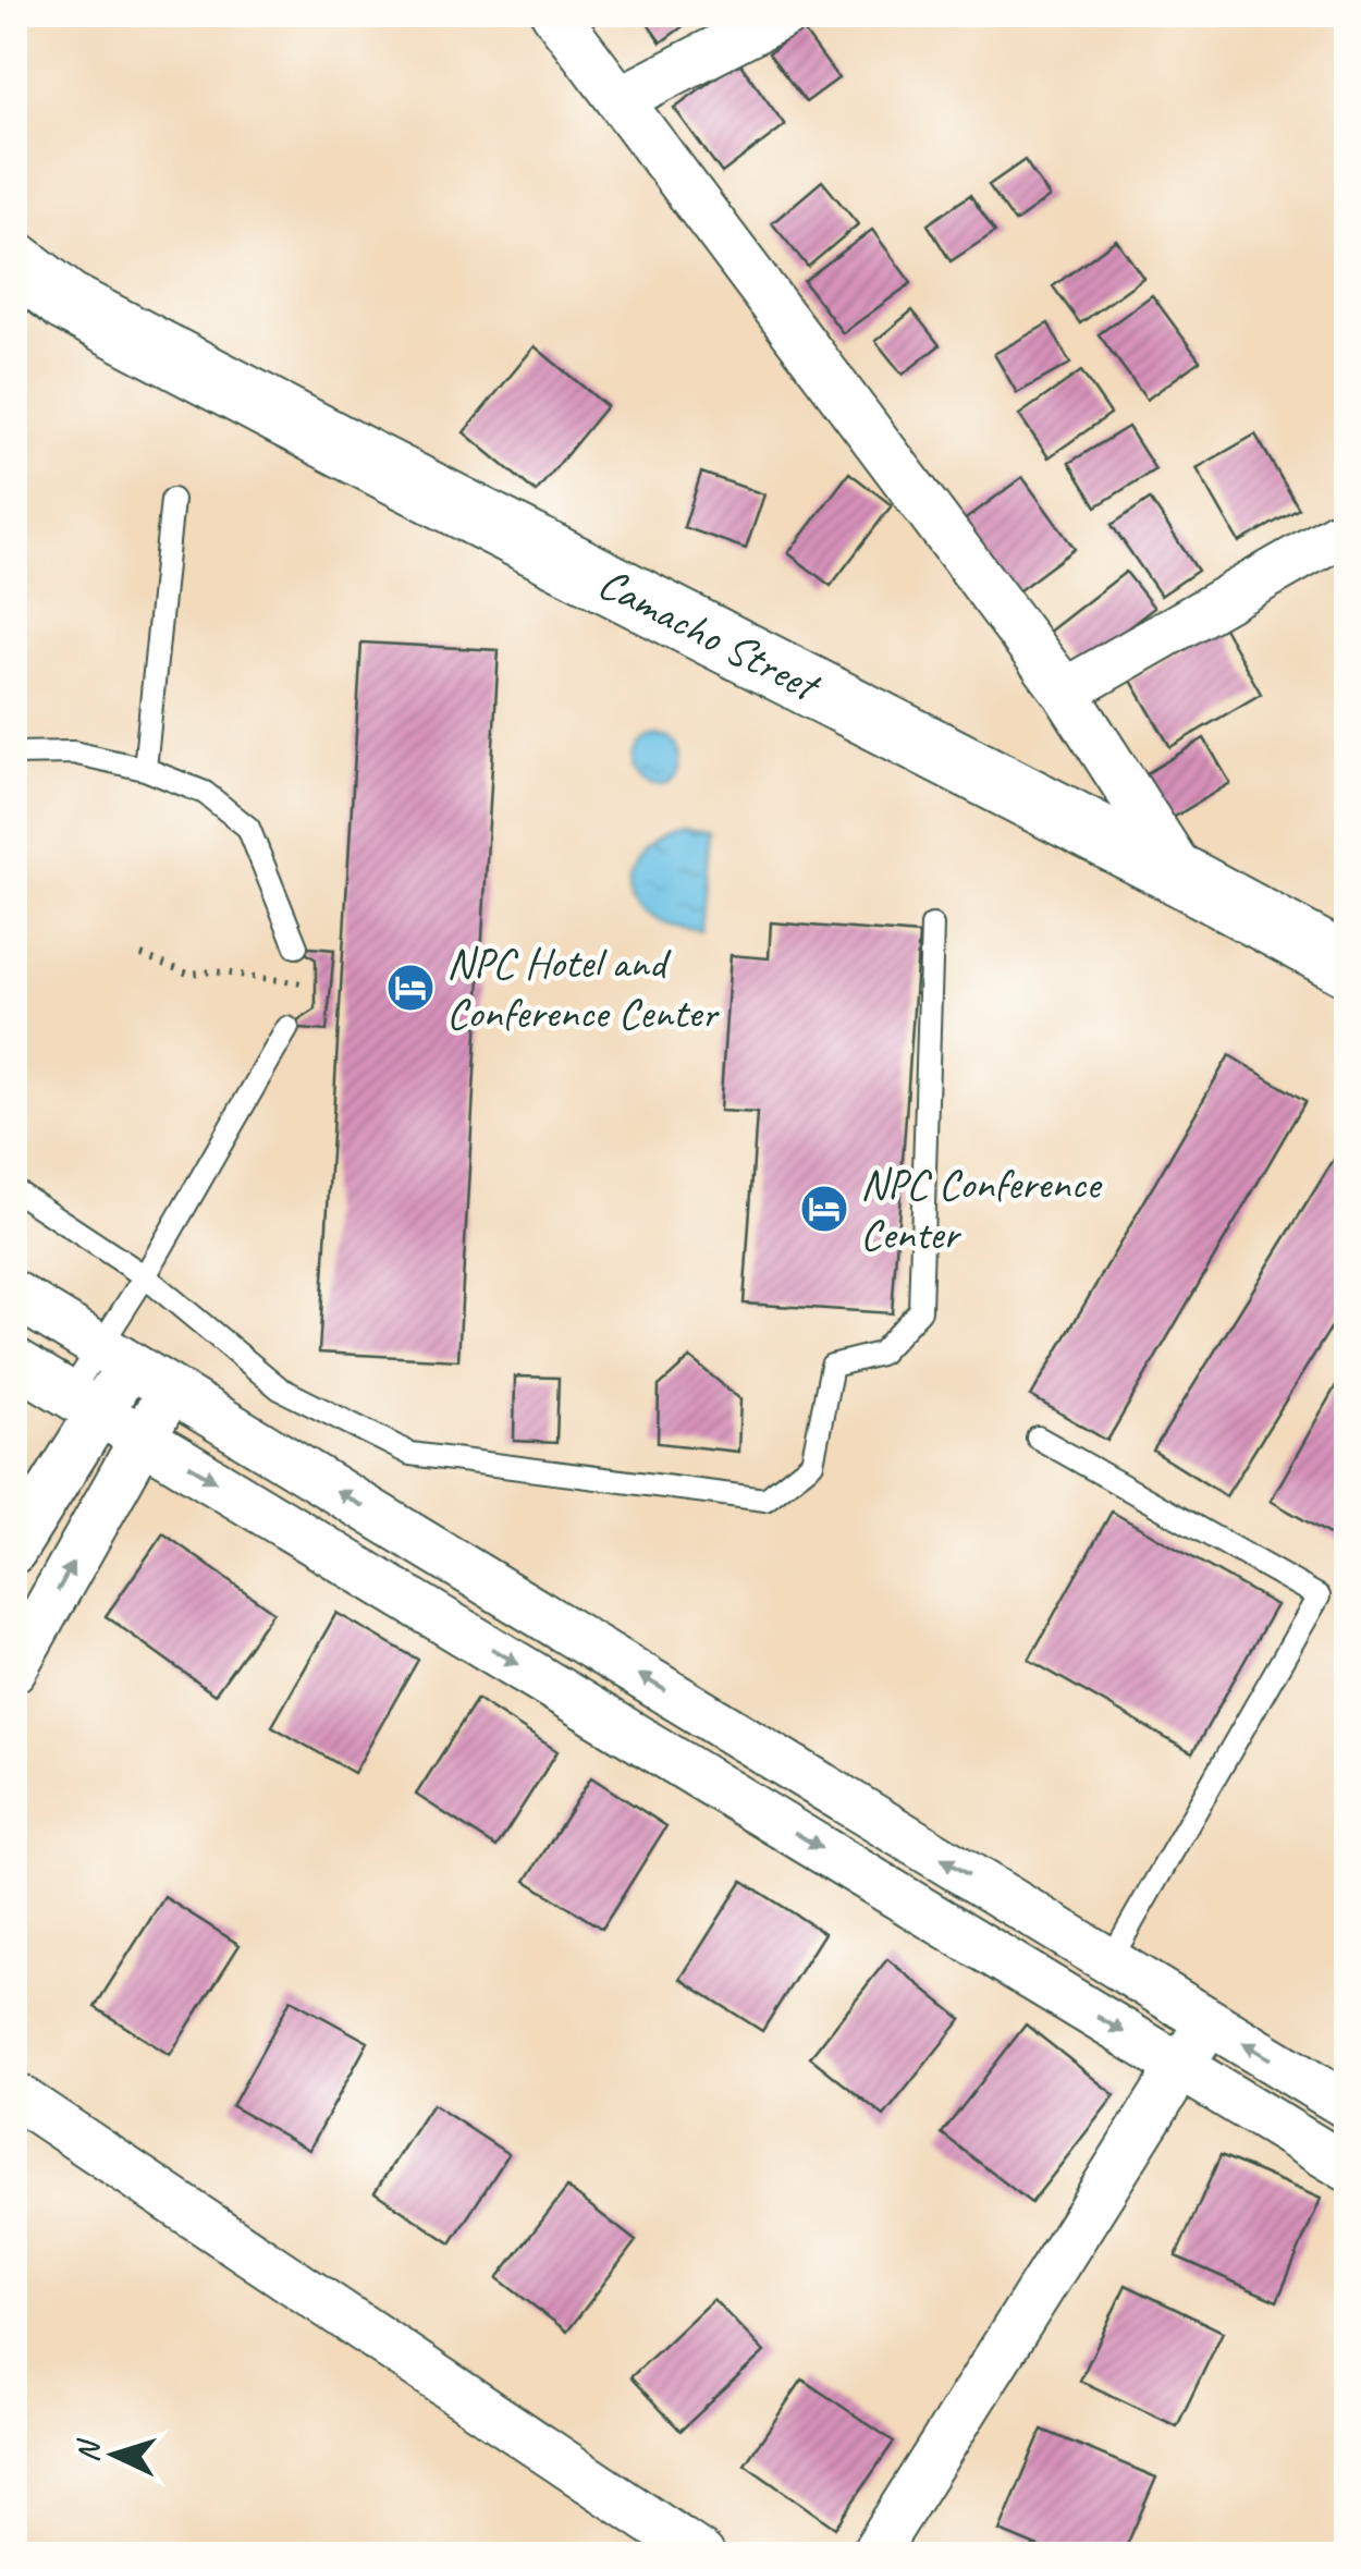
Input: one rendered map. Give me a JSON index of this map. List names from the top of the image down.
{
  "streets": {
    "main road": ["Camacho Street"]
  },
  "places": {
    "hotel": ["NPC Hotel and Conference Center", "NPC Conference Center"]
  },
  "north": "left"
}
